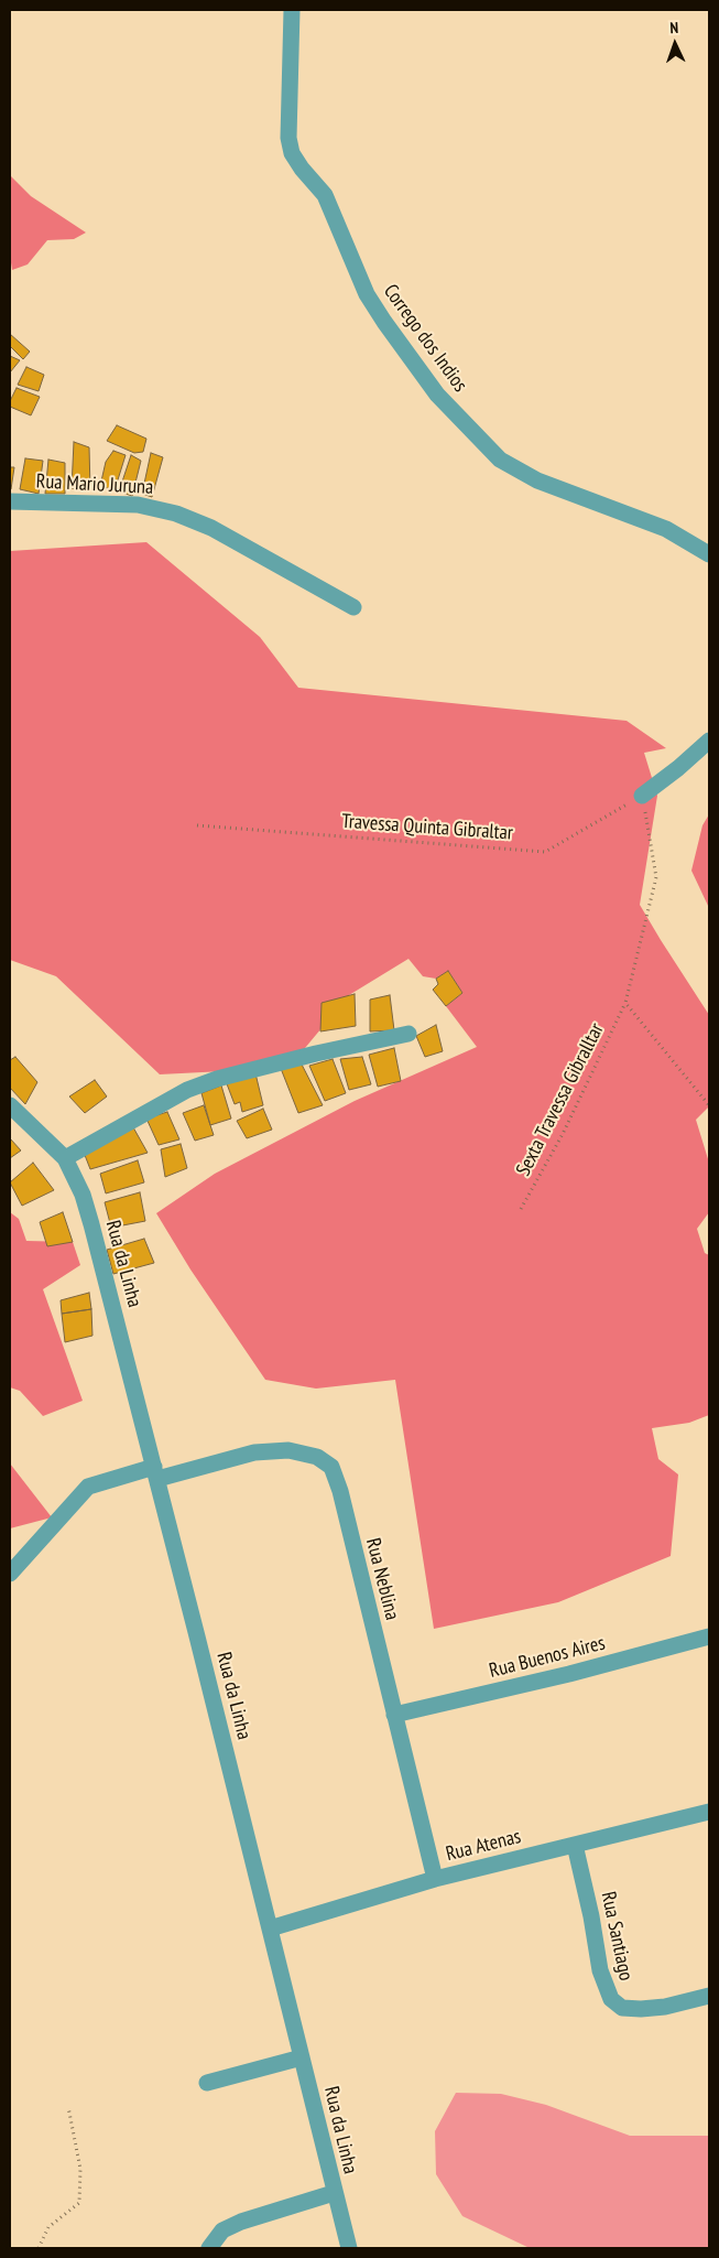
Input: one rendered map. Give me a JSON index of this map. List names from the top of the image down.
{
  "streets": {
    "street": [
      "Corrego dos Indios",
      "Rua Mario Juruna",
      "Rua da Linha",
      "Rua Neblina",
      "Rua Buenos Aires",
      "Rua Atenas",
      "Rua Santiago"
    ],
    "path": ["Travessa Quinta Gibraltar", "Sexta Travessa Gibralltar"]
  },
  "crossings": [
    ["Travessa Quinta Gibraltar", "Sexta Travessa Gibralltar"],
    ["Rua da Linha", "Rua Neblina"],
    ["Rua da Linha", "Rua Atenas"],
    ["Rua Neblina", "Rua Buenos Aires"],
    ["Rua Neblina", "Rua Atenas"],
    ["Rua Atenas", "Rua Santiago"]
  ],
  "north": "top"
}
